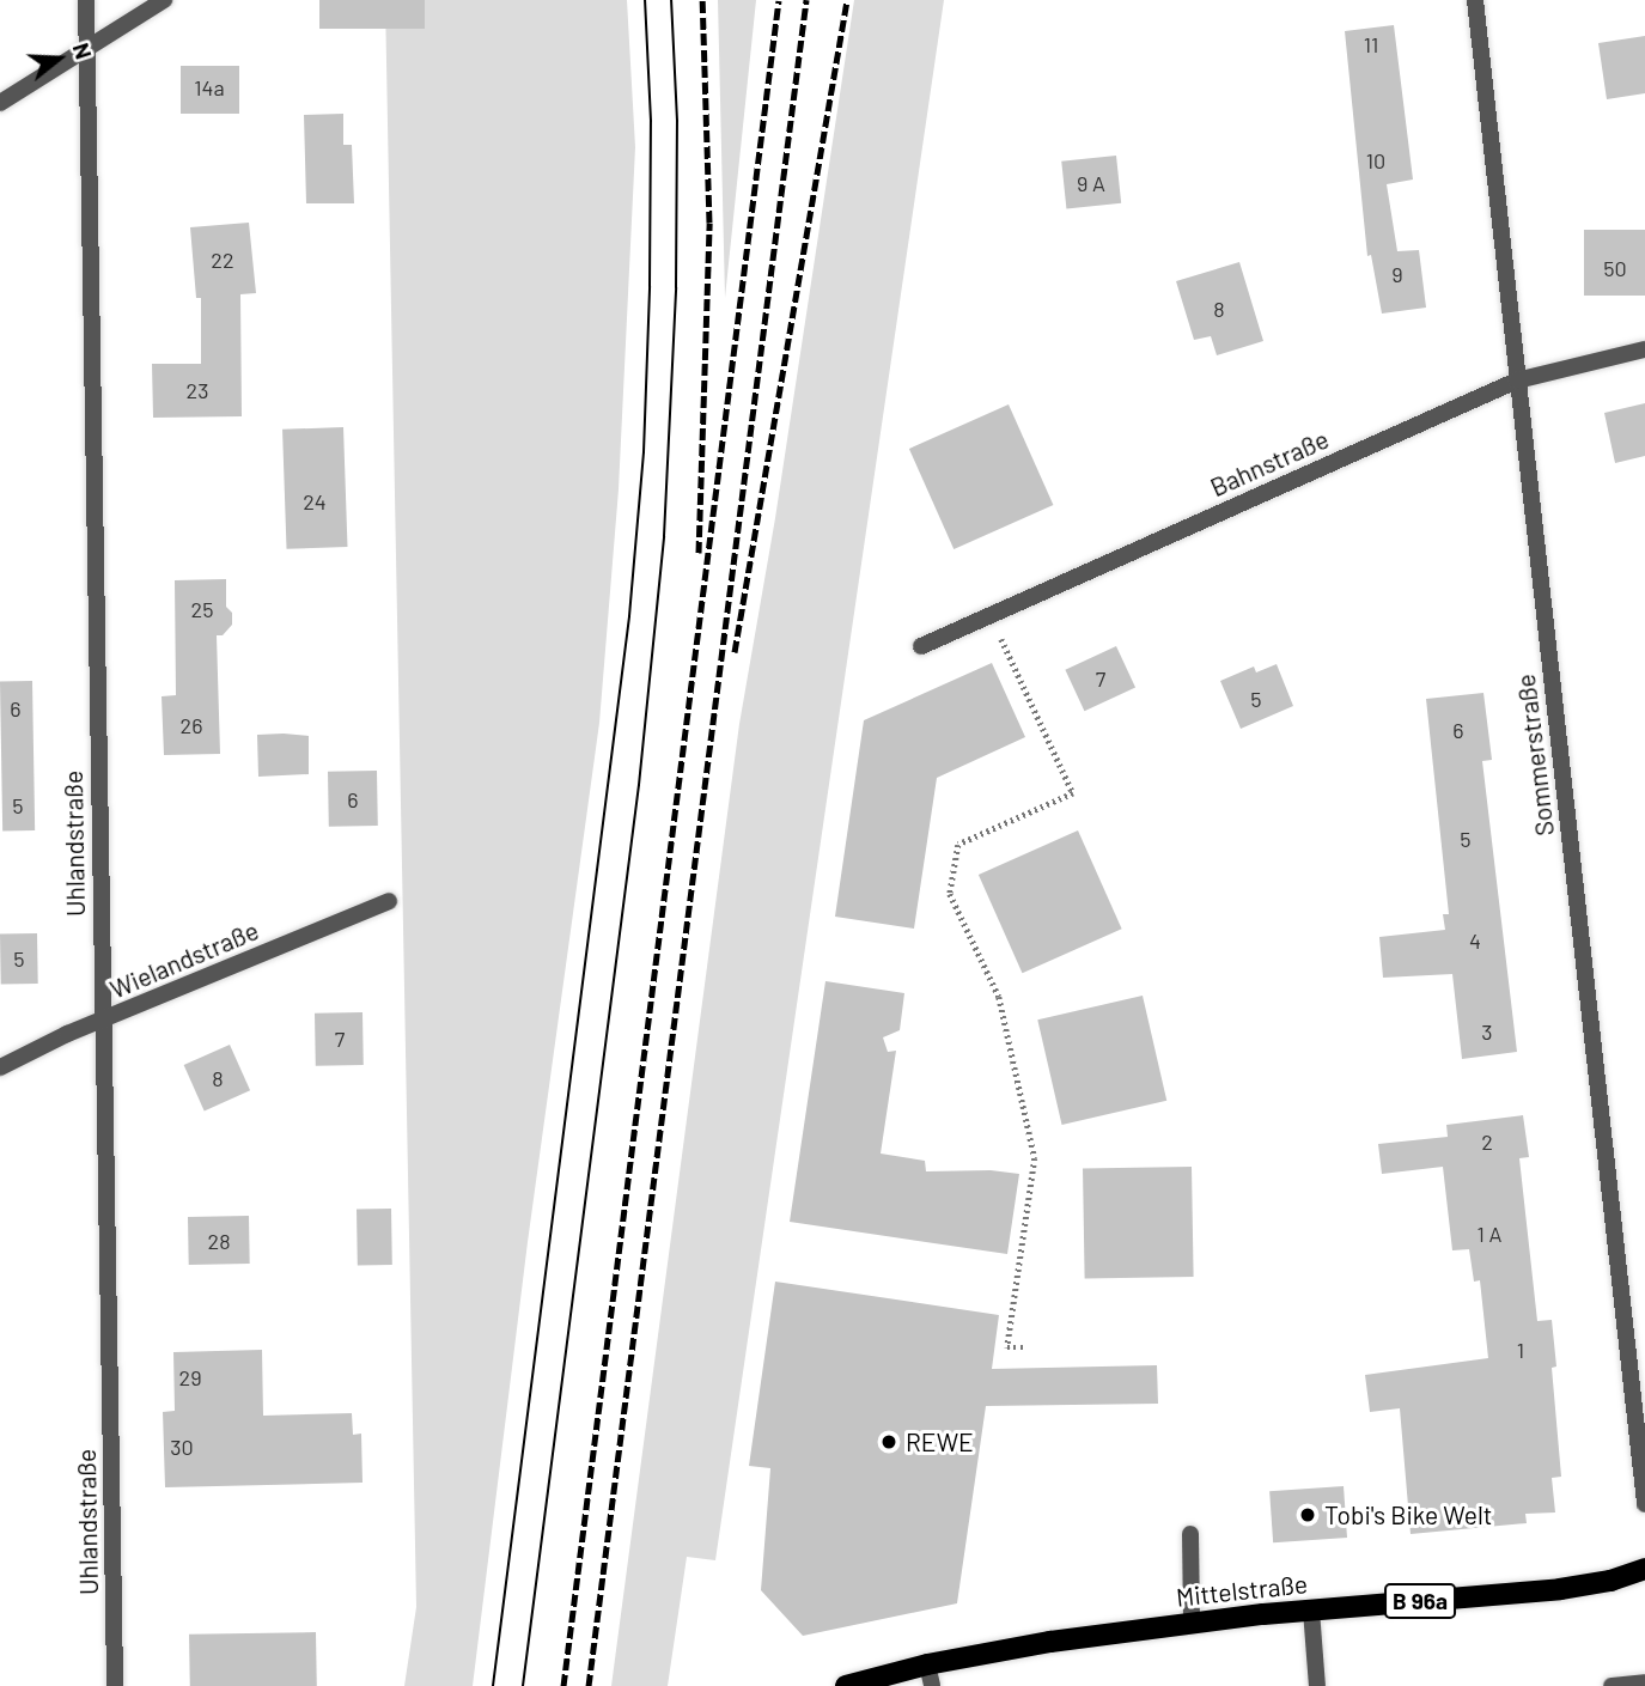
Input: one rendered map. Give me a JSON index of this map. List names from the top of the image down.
{
  "streets": {
    "main road": ["Mittelstraße", "B 96a"],
    "street": [
      "Bahnstraße",
      "Sommerstraße",
      "Uhlandstraße",
      "Wielandstraße"
    ]
  },
  "crossings": [
    ["Bahnstraße", "Sommerstraße"],
    ["Uhlandstraße", "Wielandstraße"]
  ],
  "places": ["REWE", "Tobi's Bike Welt"],
  "house_numbers": [
    "11",
    "14a",
    "10",
    "9 A",
    "22",
    "50",
    "9",
    "8",
    "23",
    "24",
    "25",
    "7",
    "5",
    "6",
    "26",
    "6",
    "6",
    "5",
    "5",
    "4",
    "5",
    "3",
    "7",
    "8",
    "2",
    "1 A",
    "28",
    "1",
    "29",
    "30"
  ],
  "north": "right"
}
